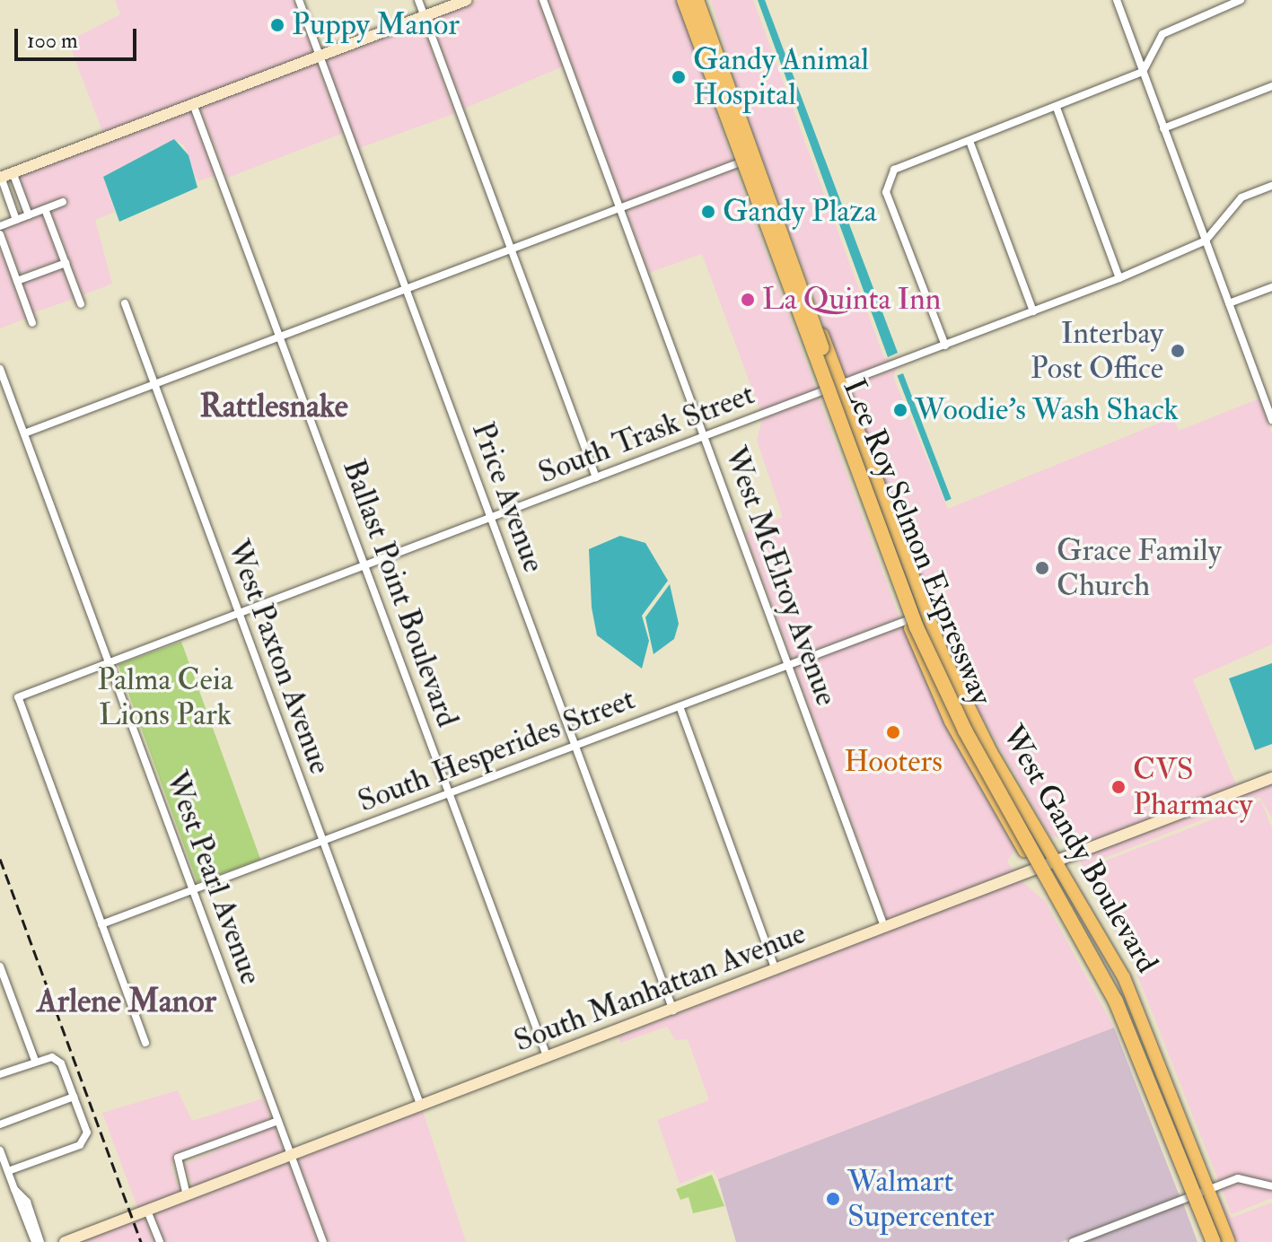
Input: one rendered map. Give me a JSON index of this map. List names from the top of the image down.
{
  "streets": {
    "highway": ["Lee Roy Selmon Expressway"],
    "main road": ["West Gandy Boulevard"],
    "street": [
      "South Trask Street",
      "Price Avenue",
      "West McElroy Avenue",
      "Ballast Point Boulevard",
      "West Paxton Avenue",
      "South Hesperides Street",
      "West Pearl Avenue",
      "South Manhattan Avenue"
    ]
  },
  "crossings": [
    ["South Trask Street", "Price Avenue"],
    ["South Trask Street", "West McElroy Avenue"],
    ["South Trask Street", "Ballast Point Boulevard"],
    ["South Trask Street", "West Paxton Avenue"],
    ["South Trask Street", "South Hesperides Street"],
    ["South Trask Street", "West Gandy Boulevard"],
    ["South Trask Street", "West Pearl Avenue"],
    ["Price Avenue", "South Hesperides Street"],
    ["Price Avenue", "South Manhattan Avenue"],
    ["Lee Roy Selmon Expressway", "West Gandy Boulevard"],
    ["West McElroy Avenue", "South Hesperides Street"],
    ["West McElroy Avenue", "South Manhattan Avenue"],
    ["Ballast Point Boulevard", "South Hesperides Street"],
    ["Ballast Point Boulevard", "South Manhattan Avenue"],
    ["West Paxton Avenue", "South Hesperides Street"],
    ["West Paxton Avenue", "South Manhattan Avenue"],
    ["South Hesperides Street", "West Gandy Boulevard"],
    ["South Hesperides Street", "West Pearl Avenue"],
    ["West Gandy Boulevard", "South Manhattan Avenue"],
    ["West Pearl Avenue", "South Manhattan Avenue"]
  ],
  "districts": ["Rattlesnake", "Arlene Manor"],
  "parks": ["Palma Ceia Lions Park"],
  "places": [
    "Puppy Manor",
    "Gandy Animal Hospital",
    "Gandy Plaza",
    "La Quinta Inn",
    "Interbay Post Office",
    "Woodie's Wash Shack",
    "Grace Family Church",
    "Hooters",
    "CVS Pharmacy",
    "Walmart Supercenter"
  ],
  "scale_bar": "100 m"
}
